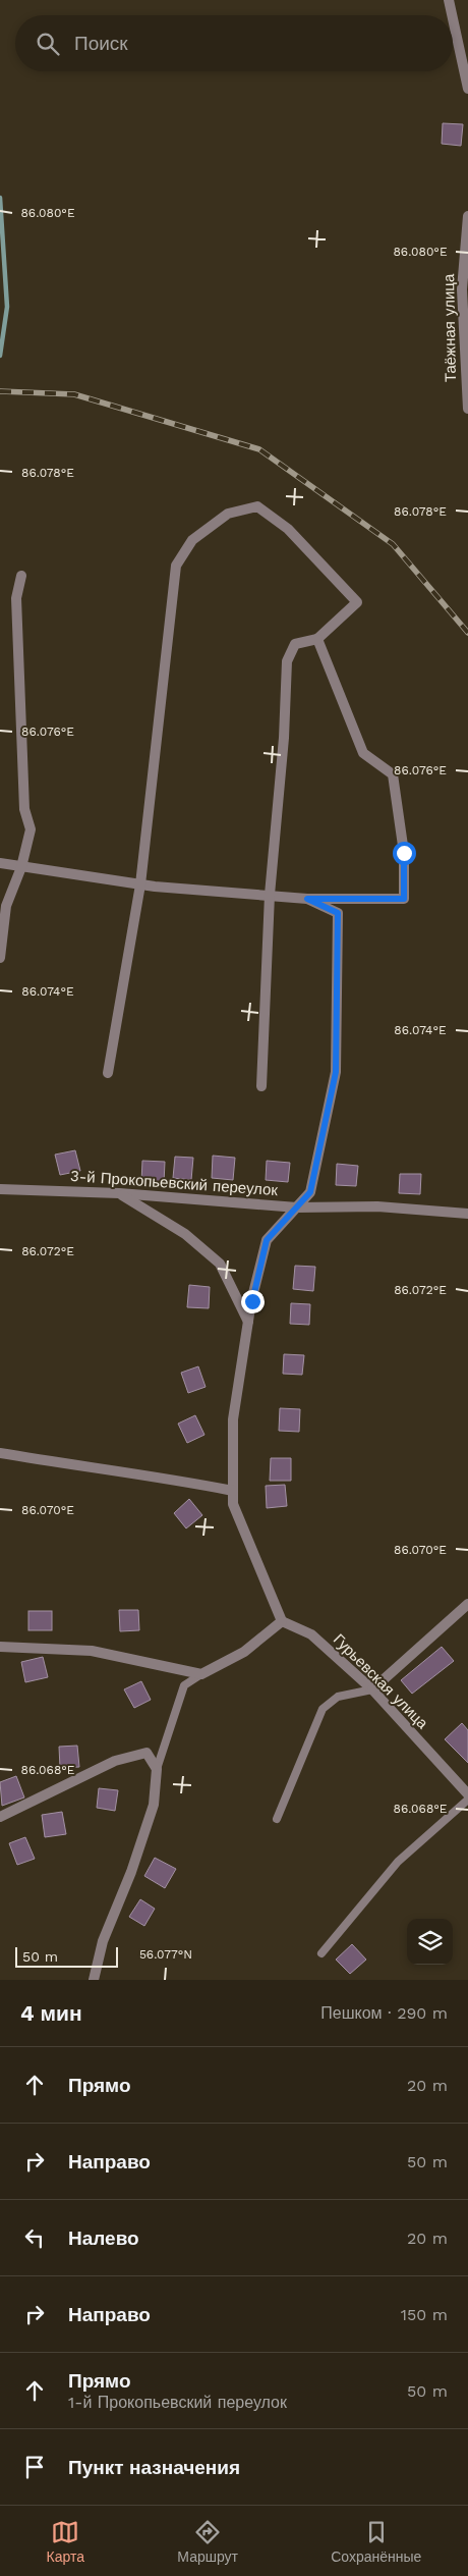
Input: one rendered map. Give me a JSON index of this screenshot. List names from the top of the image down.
{
  "streets": {
    "street": ["Таёжная улица", "3-й Прокопьевский переулок", "Гурьевская улица"]
  },
  "scale_bar": "50 m",
  "page": {
    "search": "Поиск",
    "scale": "50 m",
    "heading": ["4 мин", "Пешком · 290 m"],
    "list": [
      ["Прямо", "20 m"],
      ["Направо", "50 m"],
      ["Налево", "20 m"],
      ["Направо", "150 m"],
      ["Прямо", "1-й Прокопьевский переулок", "50 m"],
      "Пункт назначения"
    ],
    "nav": ["Карта", "Маршрут", "Сохранённые"]
  },
  "coordinates": [
    "86.080°E",
    "86.078°E",
    "86.076°E",
    "86.074°E",
    "86.072°E",
    "86.070°E",
    "86.068°E",
    "56.077°N"
  ]
}
